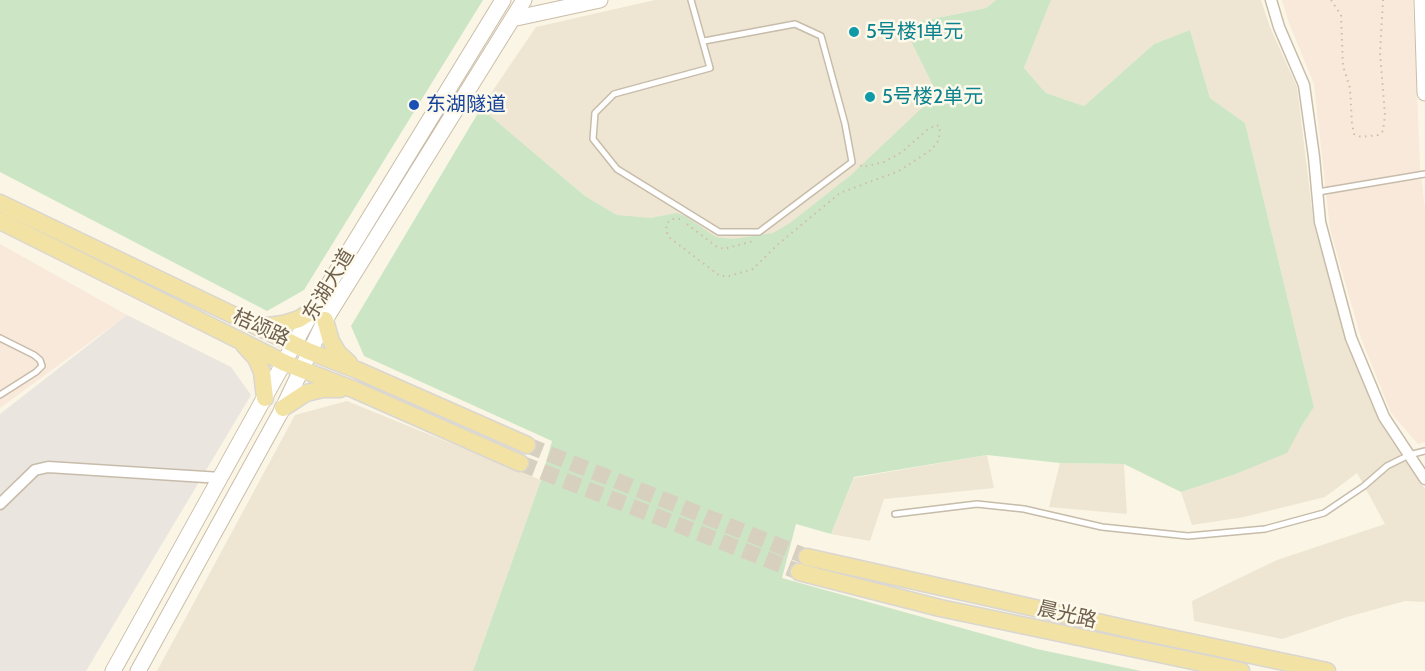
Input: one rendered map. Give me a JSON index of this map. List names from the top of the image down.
{
  "streets": {
    "main road": ["东湖大道", "桔颂路", "晨光路"]
  },
  "crossings": [
    ["东湖大道", "桔颂路"]
  ],
  "places": ["5号楼1单元", "5号楼2单元", "东湖隧道"]
}
